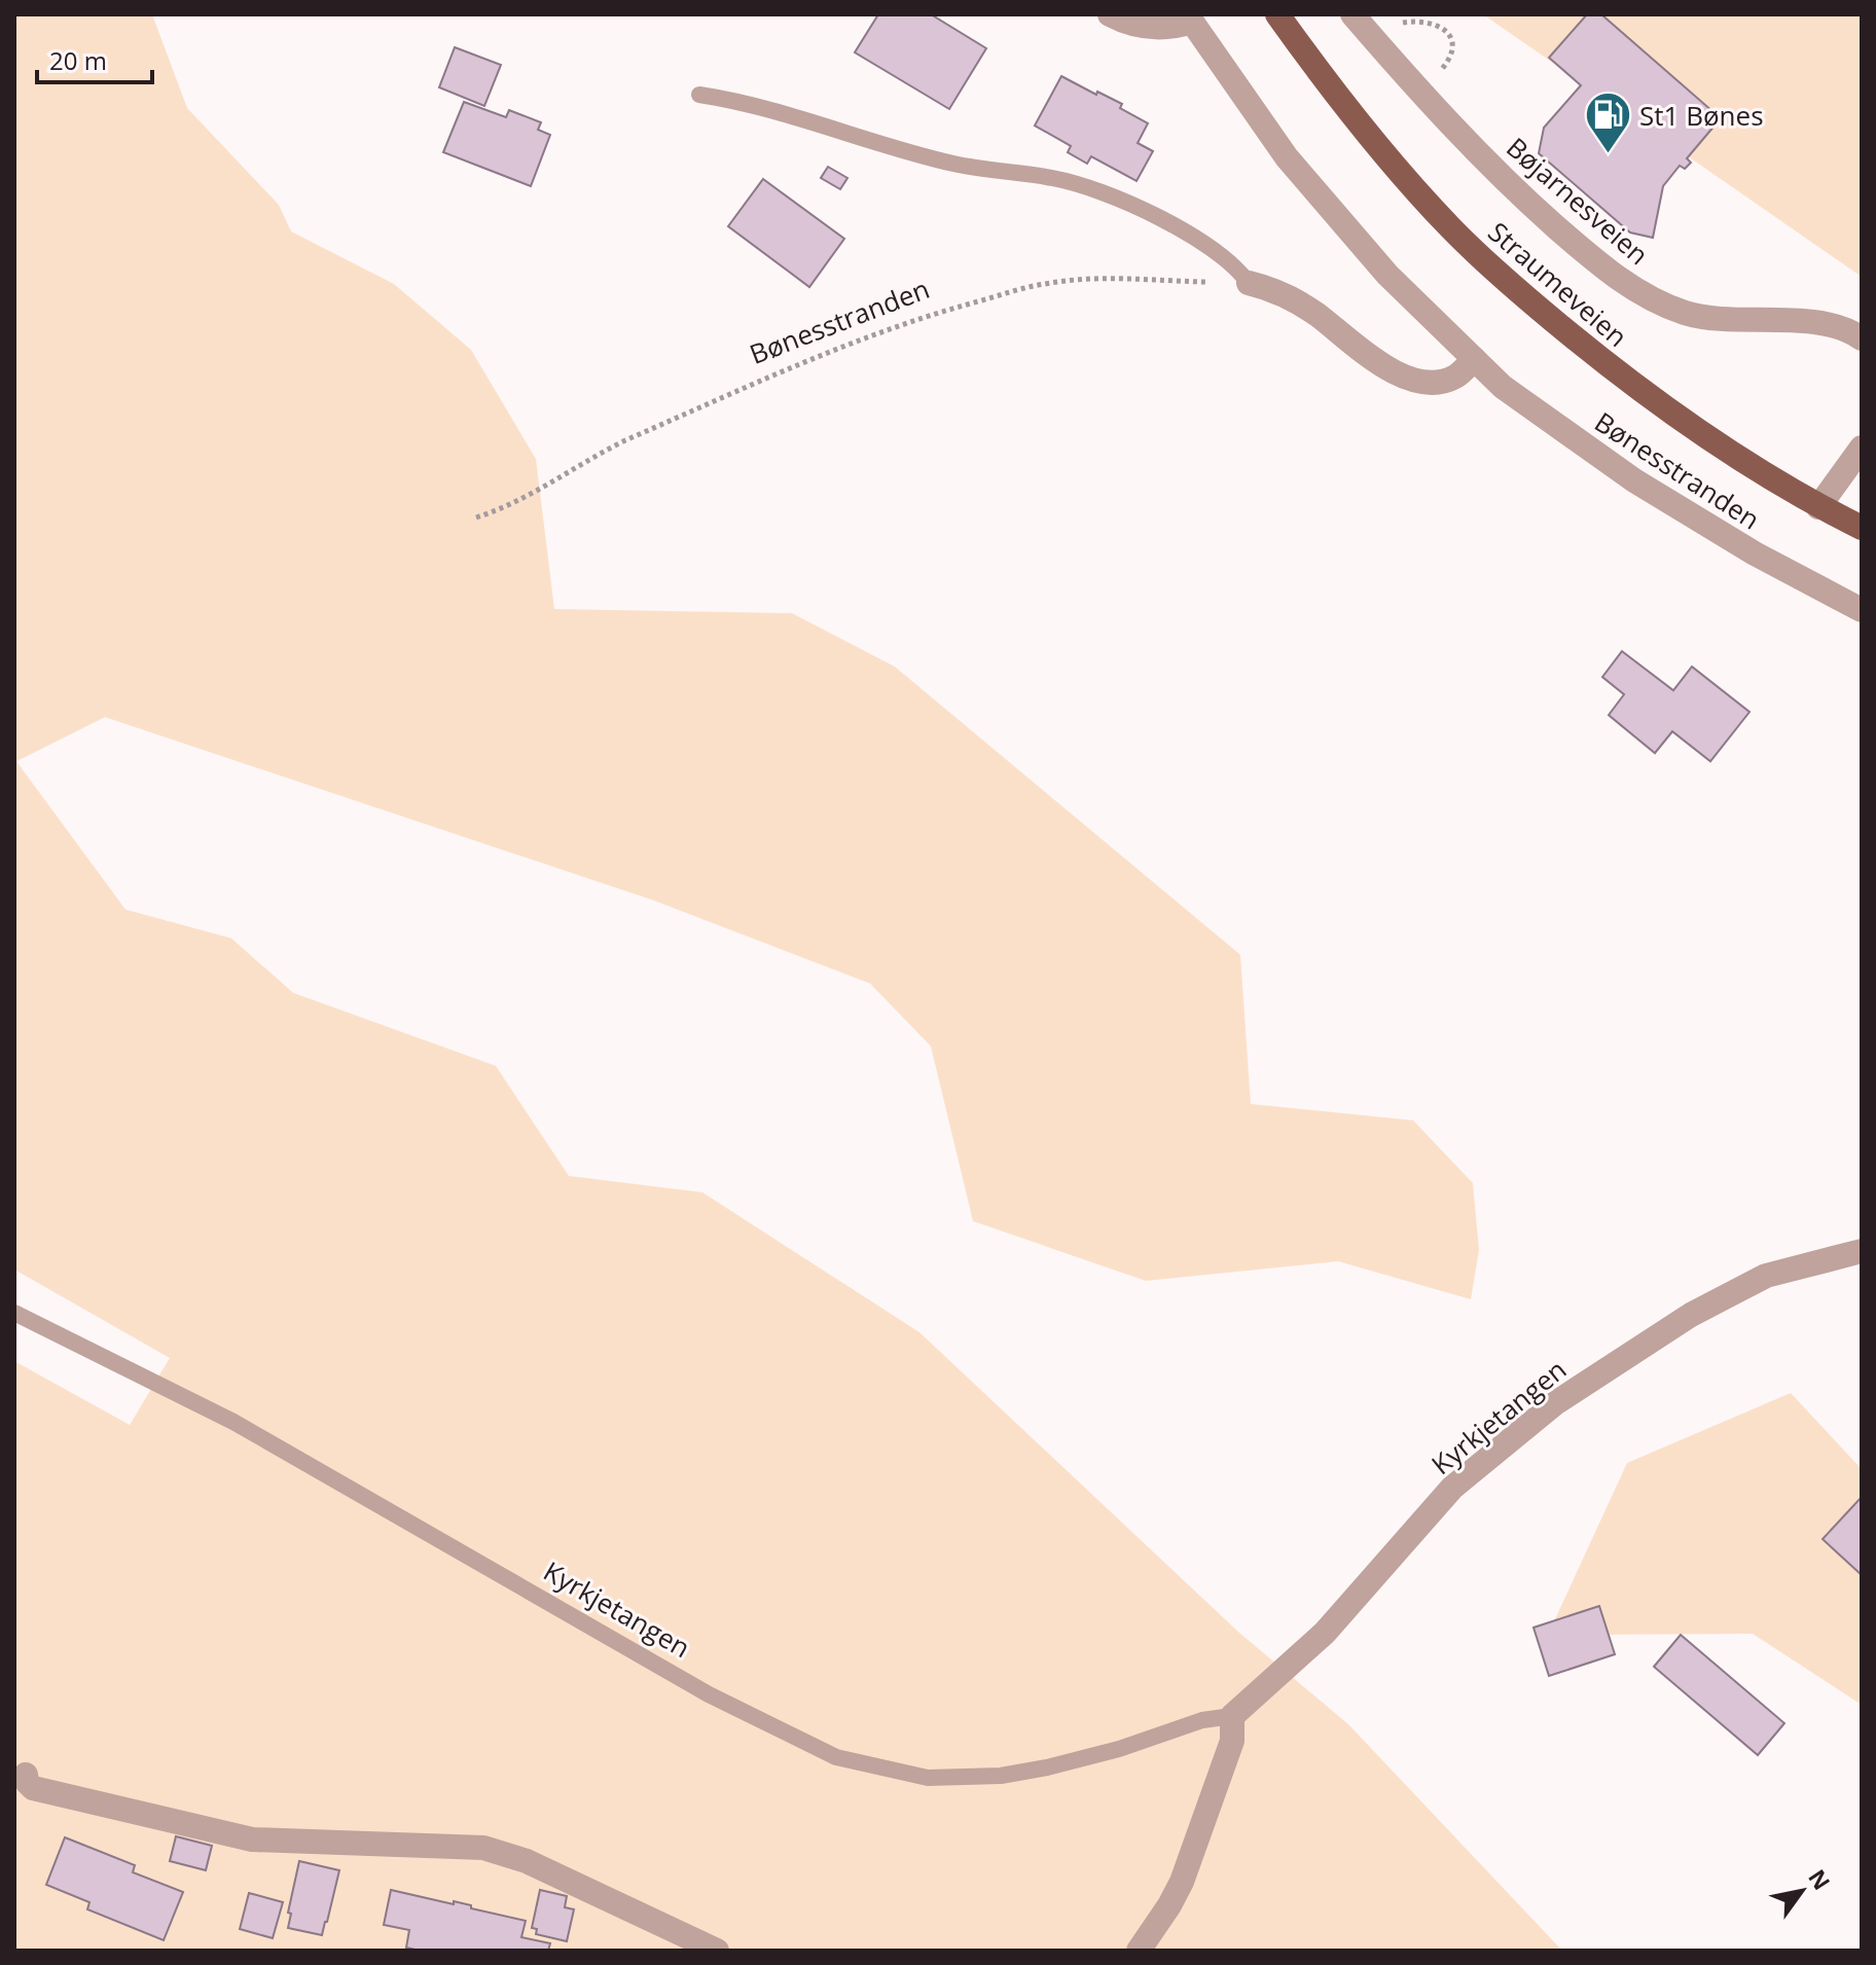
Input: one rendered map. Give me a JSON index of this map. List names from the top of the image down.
{
  "streets": {
    "main road": ["Straumeveien"],
    "street": ["Bøjarnesveien", "Bønesstranden", "Kyrkjetangen"]
  },
  "places": {
    "fuel station": ["St1 Bønes"]
  },
  "scale_bar": "20 m",
  "north": "top right"
}
